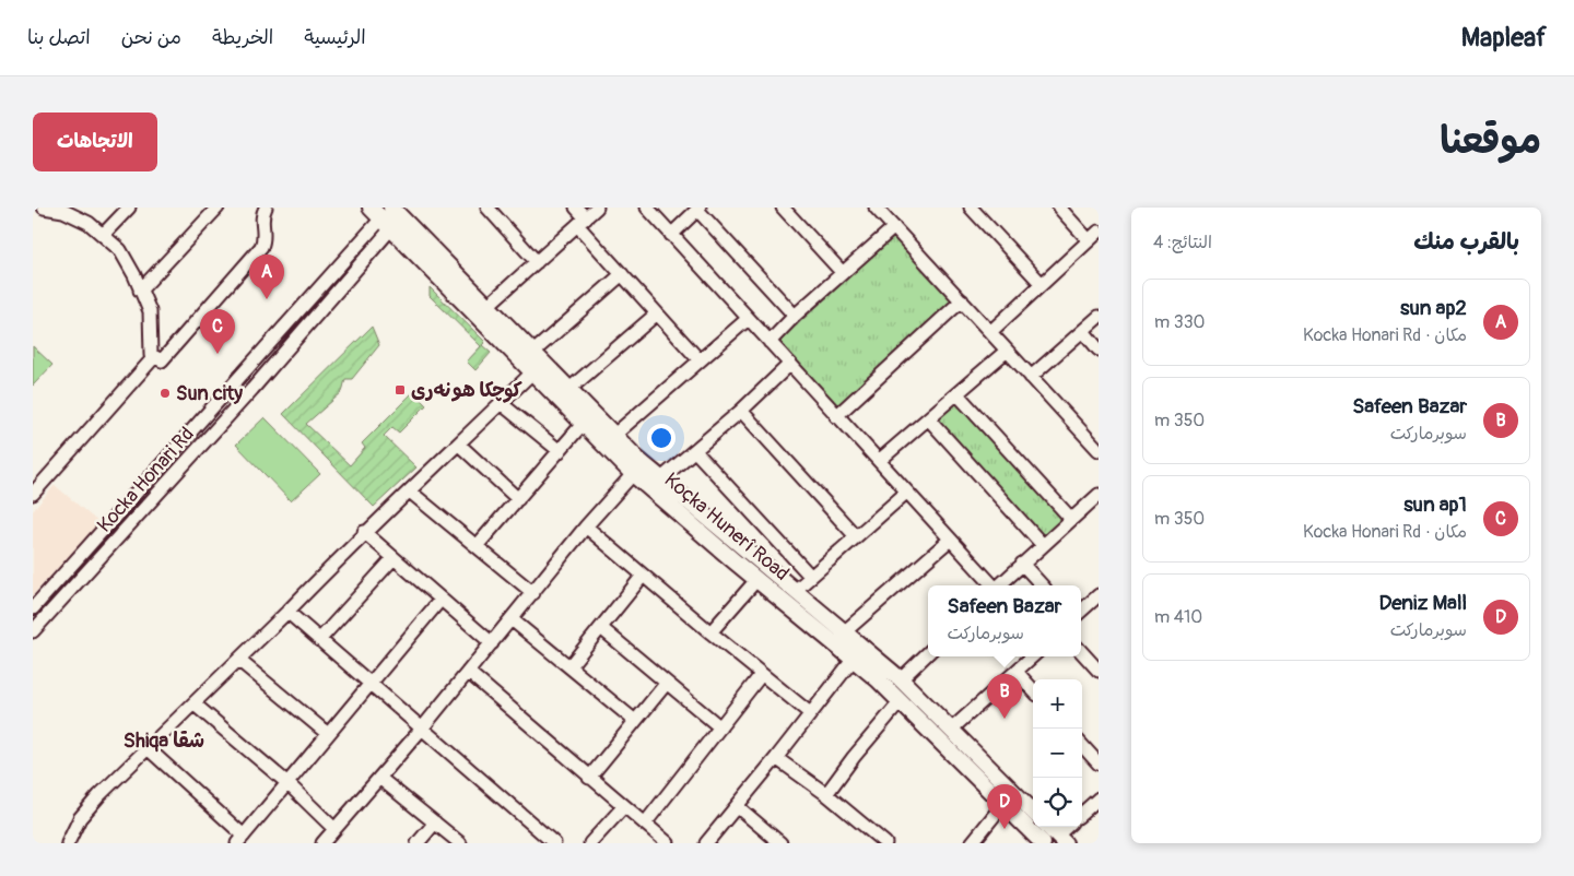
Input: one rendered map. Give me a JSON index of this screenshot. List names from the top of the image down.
{
  "streets": {
    "main road": ["Koçka Hunerî Road"],
    "street": ["Kocka Honari Rd"]
  },
  "crossings": [
    ["Kocka Honari Rd", "Koçka Hunerî Road"]
  ],
  "districts": ["Shiqa شقا"],
  "places": {
    "transit": ["كوچكا هونەری"],
    "other": ["Sun city"]
  },
  "page": {
    "header": "Mapleaf",
    "nav": [
      "الرئيسية",
      "الخريطة",
      "من نحن",
      "اتصل بنا"
    ],
    "title": "موقعنا",
    "buttons": "الاتجاهات",
    "heading": ["بالقرب منك", "النتائج: 4"],
    "pins": [
      "A",
      "C",
      "B",
      "D"
    ],
    "list": [
      {
        "mark": "A",
        "name": "sun ap2",
        "note": "مكان · Kocka Honari Rd",
        "value": "330 m"
      },
      {
        "mark": "B",
        "name": "Safeen Bazar",
        "note": "سوبرماركت",
        "value": "350 m"
      },
      {
        "mark": "C",
        "name": "sun ap1",
        "note": "مكان · Kocka Honari Rd",
        "value": "350 m"
      },
      {
        "mark": "D",
        "name": "Deniz Mall",
        "note": "سوبرماركت",
        "value": "410 m"
      }
    ],
    "popup": ["Safeen Bazar", "سوبرماركت"],
    "map_buttons": ["+", "−"]
  }
}
